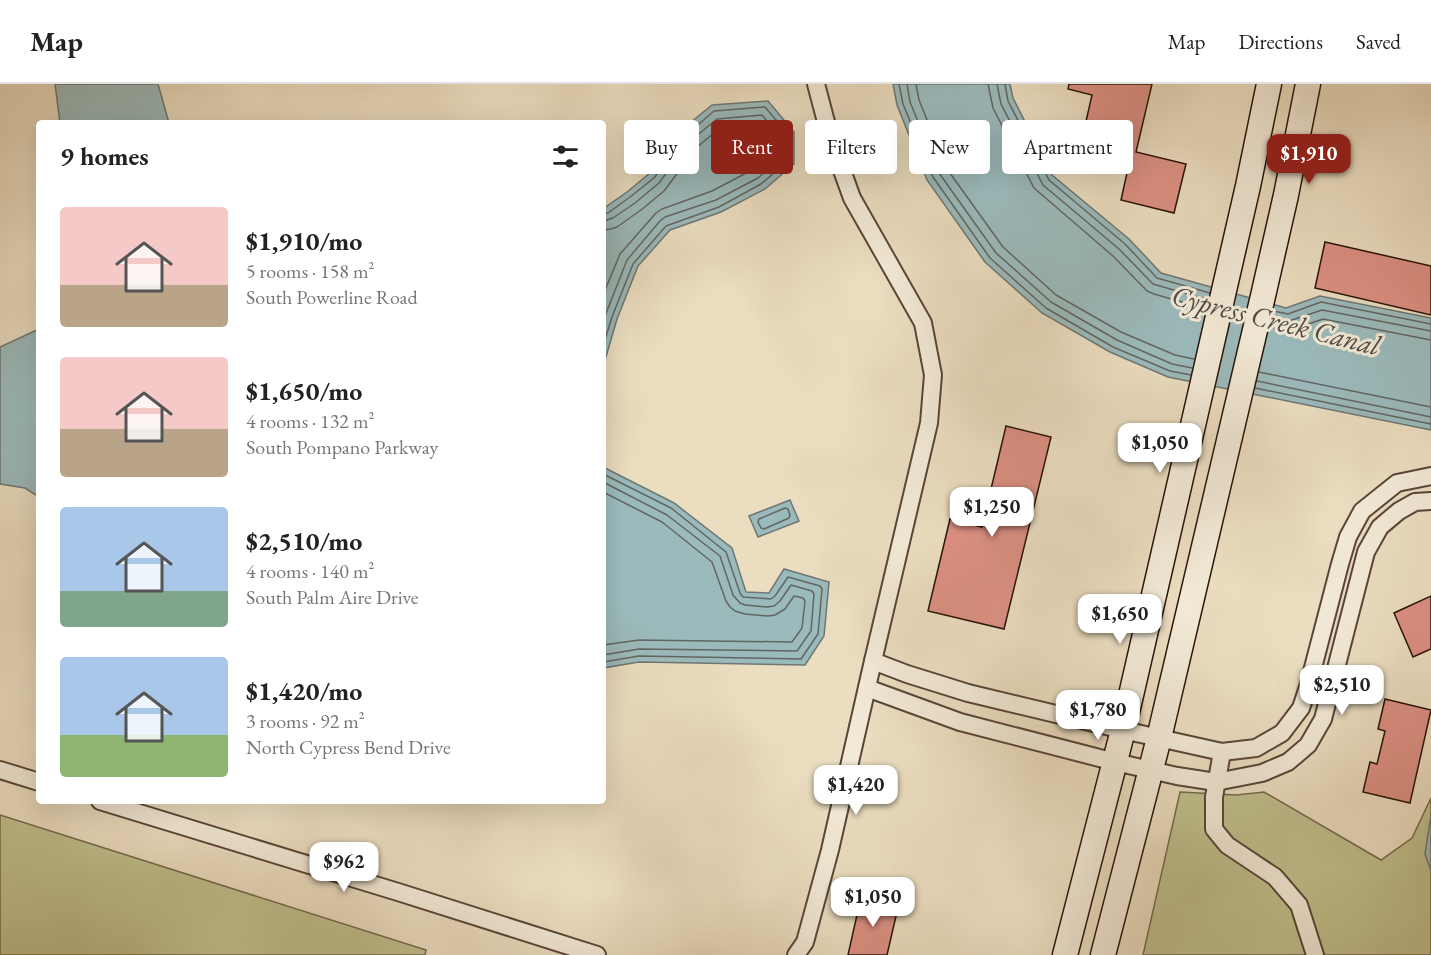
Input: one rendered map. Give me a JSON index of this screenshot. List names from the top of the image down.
{
  "water": ["Cypress Creek Canal"],
  "page": {
    "header": "Map",
    "nav": ["Map", "Directions", "Saved"],
    "chip": [
      "Buy",
      "Rent",
      "Filters",
      "New",
      "Apartment"
    ],
    "heading": "9 homes",
    "price": [
      "$1,910",
      "$1,050",
      "$1,250",
      "$1,650",
      "$2,510",
      "$1,780",
      "$1,420",
      "$962",
      "$1,050"
    ],
    "list": [
      {
        "name": "$1,910/mo",
        "note": "5 rooms · 158 m² · South Powerline Road"
      },
      {
        "name": "$1,650/mo",
        "note": "4 rooms · 132 m² · South Pompano Parkway"
      },
      {
        "name": "$2,510/mo",
        "note": "4 rooms · 140 m² · South Palm Aire Drive"
      },
      {
        "name": "$1,420/mo",
        "note": "3 rooms · 92 m² · North Cypress Bend Drive"
      }
    ]
  }
}
